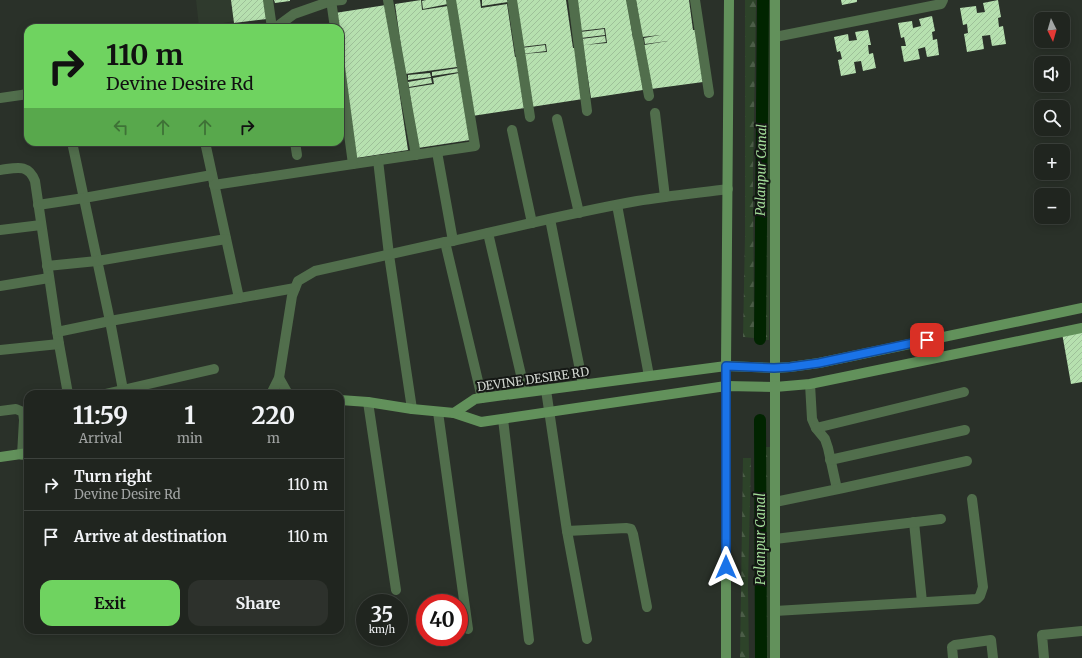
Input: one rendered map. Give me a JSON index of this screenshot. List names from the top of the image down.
{
  "streets": {
    "street": ["DEVINE DESIRE RD"]
  },
  "water": ["Palanpur Canal"],
  "north": "bottom",
  "page": {
    "map_buttons": ["+", "−"],
    "turn": ["110 m", "Devine Desire Rd"],
    "eta": [
      "11:59",
      "Arrival",
      "1",
      "min",
      "220",
      "m"
    ],
    "list": [
      {
        "name": "Turn right",
        "note": "Devine Desire Rd",
        "value": "110 m"
      },
      {
        "name": "Arrive at destination",
        "value": "110 m"
      }
    ],
    "buttons": ["Exit", "Share"],
    "speed": "35 km/h",
    "limit": "40"
  }
}
